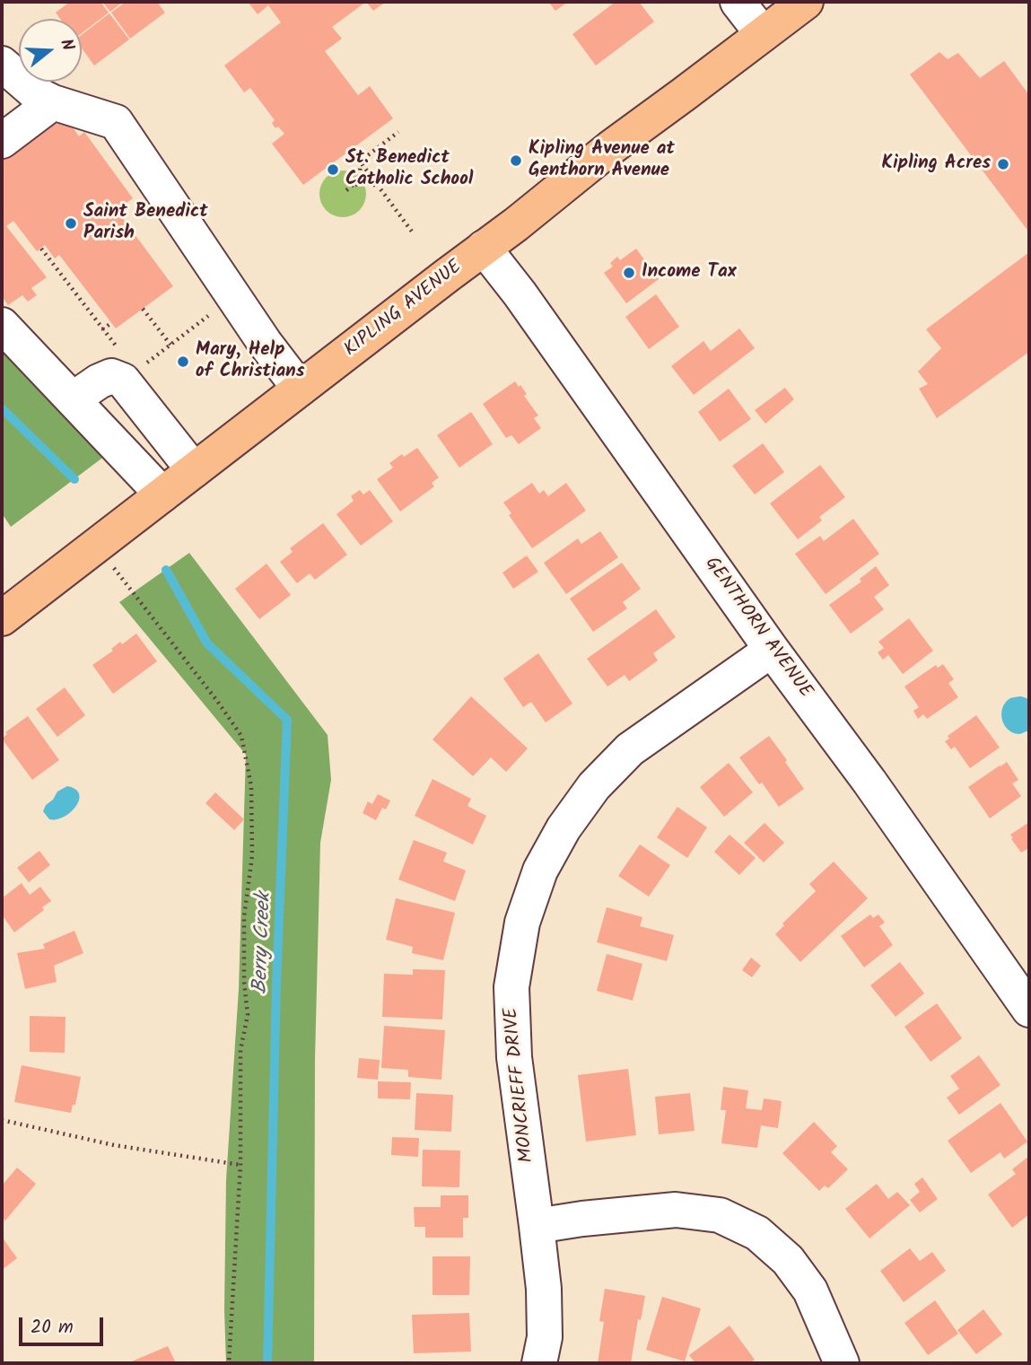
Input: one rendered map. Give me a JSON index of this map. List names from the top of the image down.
{
  "streets": {
    "main road": ["KIPLING AVENUE"],
    "street": ["GENTHORN AVENUE", "MONCRIEFF DRIVE"]
  },
  "crossings": [
    ["KIPLING AVENUE", "GENTHORN AVENUE"],
    ["GENTHORN AVENUE", "MONCRIEFF DRIVE"]
  ],
  "water": ["Berry Creek"],
  "places": [
    "Kipling Avenue at Genthorn Avenue",
    "Kipling Acres",
    "St. Benedict Catholic School",
    "Saint Benedict Parish",
    "Income Tax",
    "Mary, Help of Christians"
  ],
  "scale_bar": "20 m",
  "north": "right"
}
